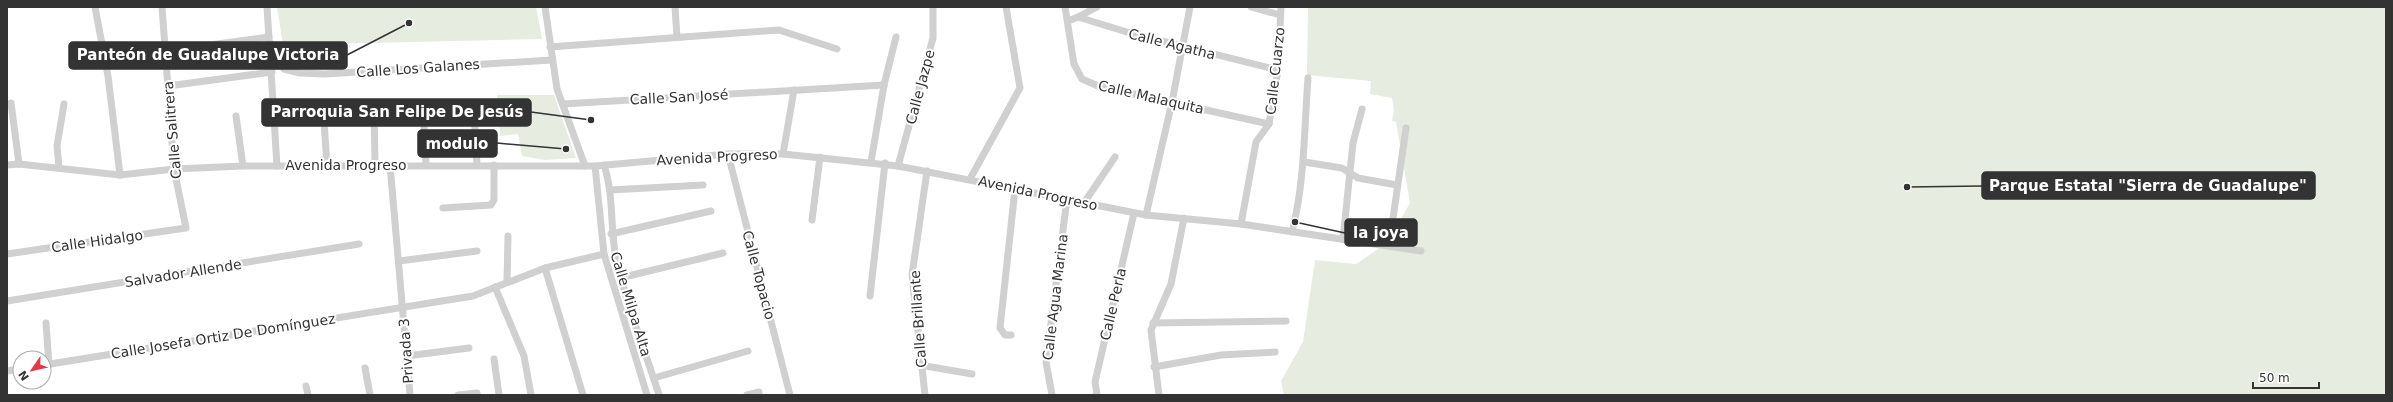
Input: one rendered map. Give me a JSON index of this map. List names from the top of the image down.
{
  "streets": {
    "street": [
      "Calle Agatha",
      "Calle Los Galanes",
      "Calle Cuarzo",
      "Calle Jazpe",
      "Calle San José",
      "Calle Malaquita",
      "Calle Salitrera",
      "Avenida Progreso",
      "Calle Hidalgo",
      "Salvador Allende",
      "Calle Topacio",
      "Calle Agua Marina",
      "Calle Milpa Alta",
      "Calle Perla",
      "Calle Brillante",
      "Calle Josefa Ortiz De Domínguez",
      "Privada 3"
    ]
  },
  "crossings": [
    ["Calle Agatha", "Calle Cuarzo"],
    ["Calle Cuarzo", "Calle Malaquita"],
    ["Calle Cuarzo", "Avenida Progreso"],
    ["Calle Jazpe", "Avenida Progreso"],
    ["Calle Salitrera", "Avenida Progreso"],
    ["Calle Salitrera", "Calle Hidalgo"],
    ["Avenida Progreso", "Calle Topacio"],
    ["Avenida Progreso", "Calle Agua Marina"],
    ["Avenida Progreso", "Calle Milpa Alta"],
    ["Avenida Progreso", "Calle Perla"],
    ["Avenida Progreso", "Calle Brillante"],
    ["Calle Milpa Alta", "Calle Josefa Ortiz De Domínguez"],
    ["Calle Josefa Ortiz De Domínguez", "Privada 3"]
  ],
  "places": [
    "Panteón de Guadalupe Victoria",
    "Parroquia San Felipe De Jesús",
    "modulo",
    "Parque Estatal \"Sierra de Guadalupe\"",
    "la joya"
  ],
  "scale_bar": "50 m",
  "north": "bottom left"
}
